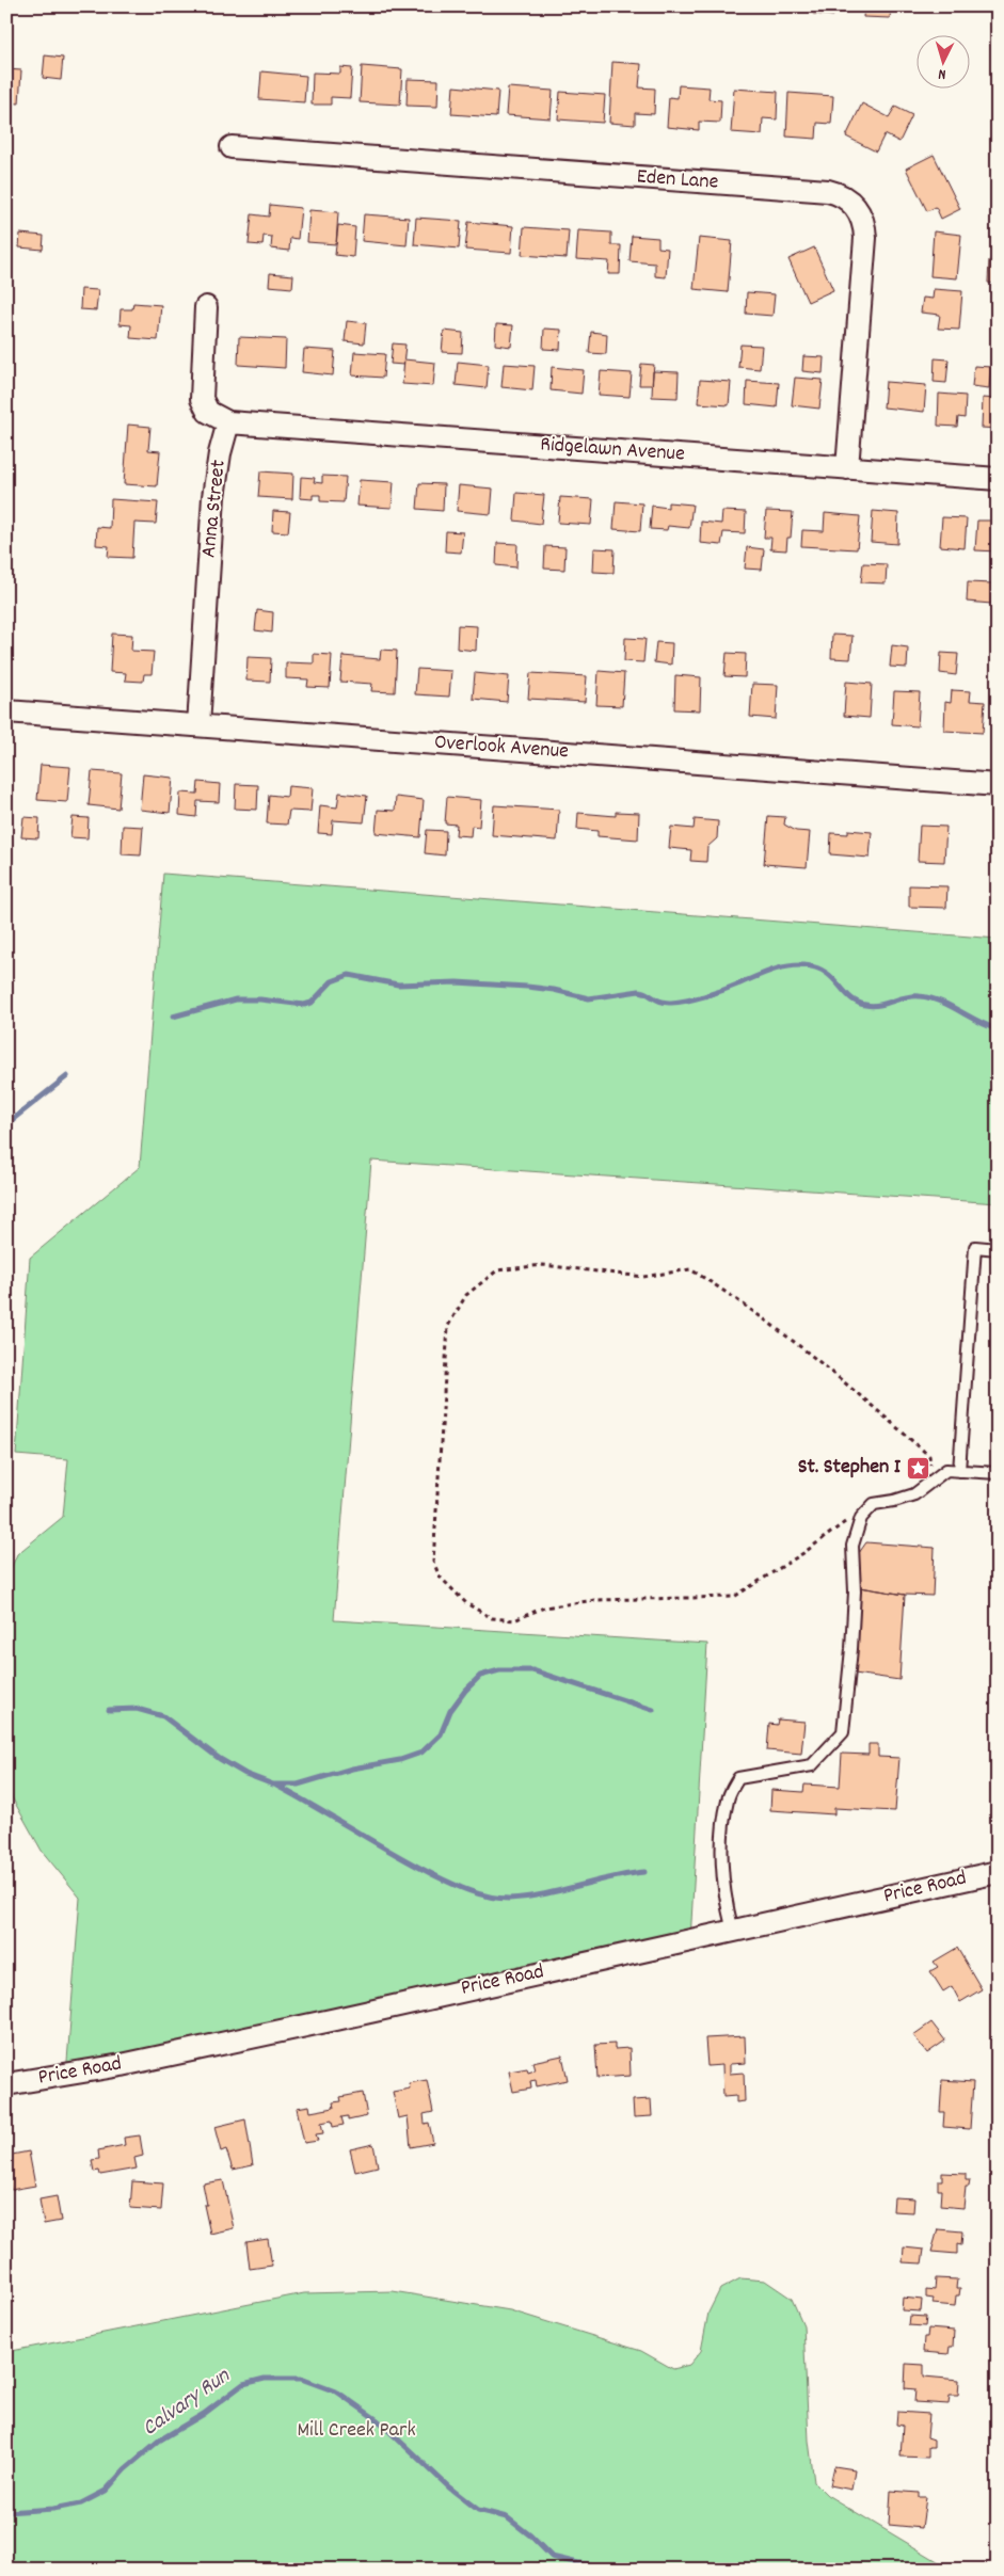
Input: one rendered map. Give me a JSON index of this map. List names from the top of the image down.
{
  "streets": {
    "street": [
      "Eden Lane",
      "Ridgelawn Avenue",
      "Anna Street",
      "Overlook Avenue",
      "Price Road"
    ]
  },
  "crossings": [
    ["Eden Lane", "Ridgelawn Avenue"],
    ["Ridgelawn Avenue", "Anna Street"],
    ["Anna Street", "Overlook Avenue"]
  ],
  "water": ["Calvary Run"],
  "parks": ["Mill Creek Park"],
  "places": {
    "place": ["St. Stephen I"]
  },
  "north": "bottom"
}
